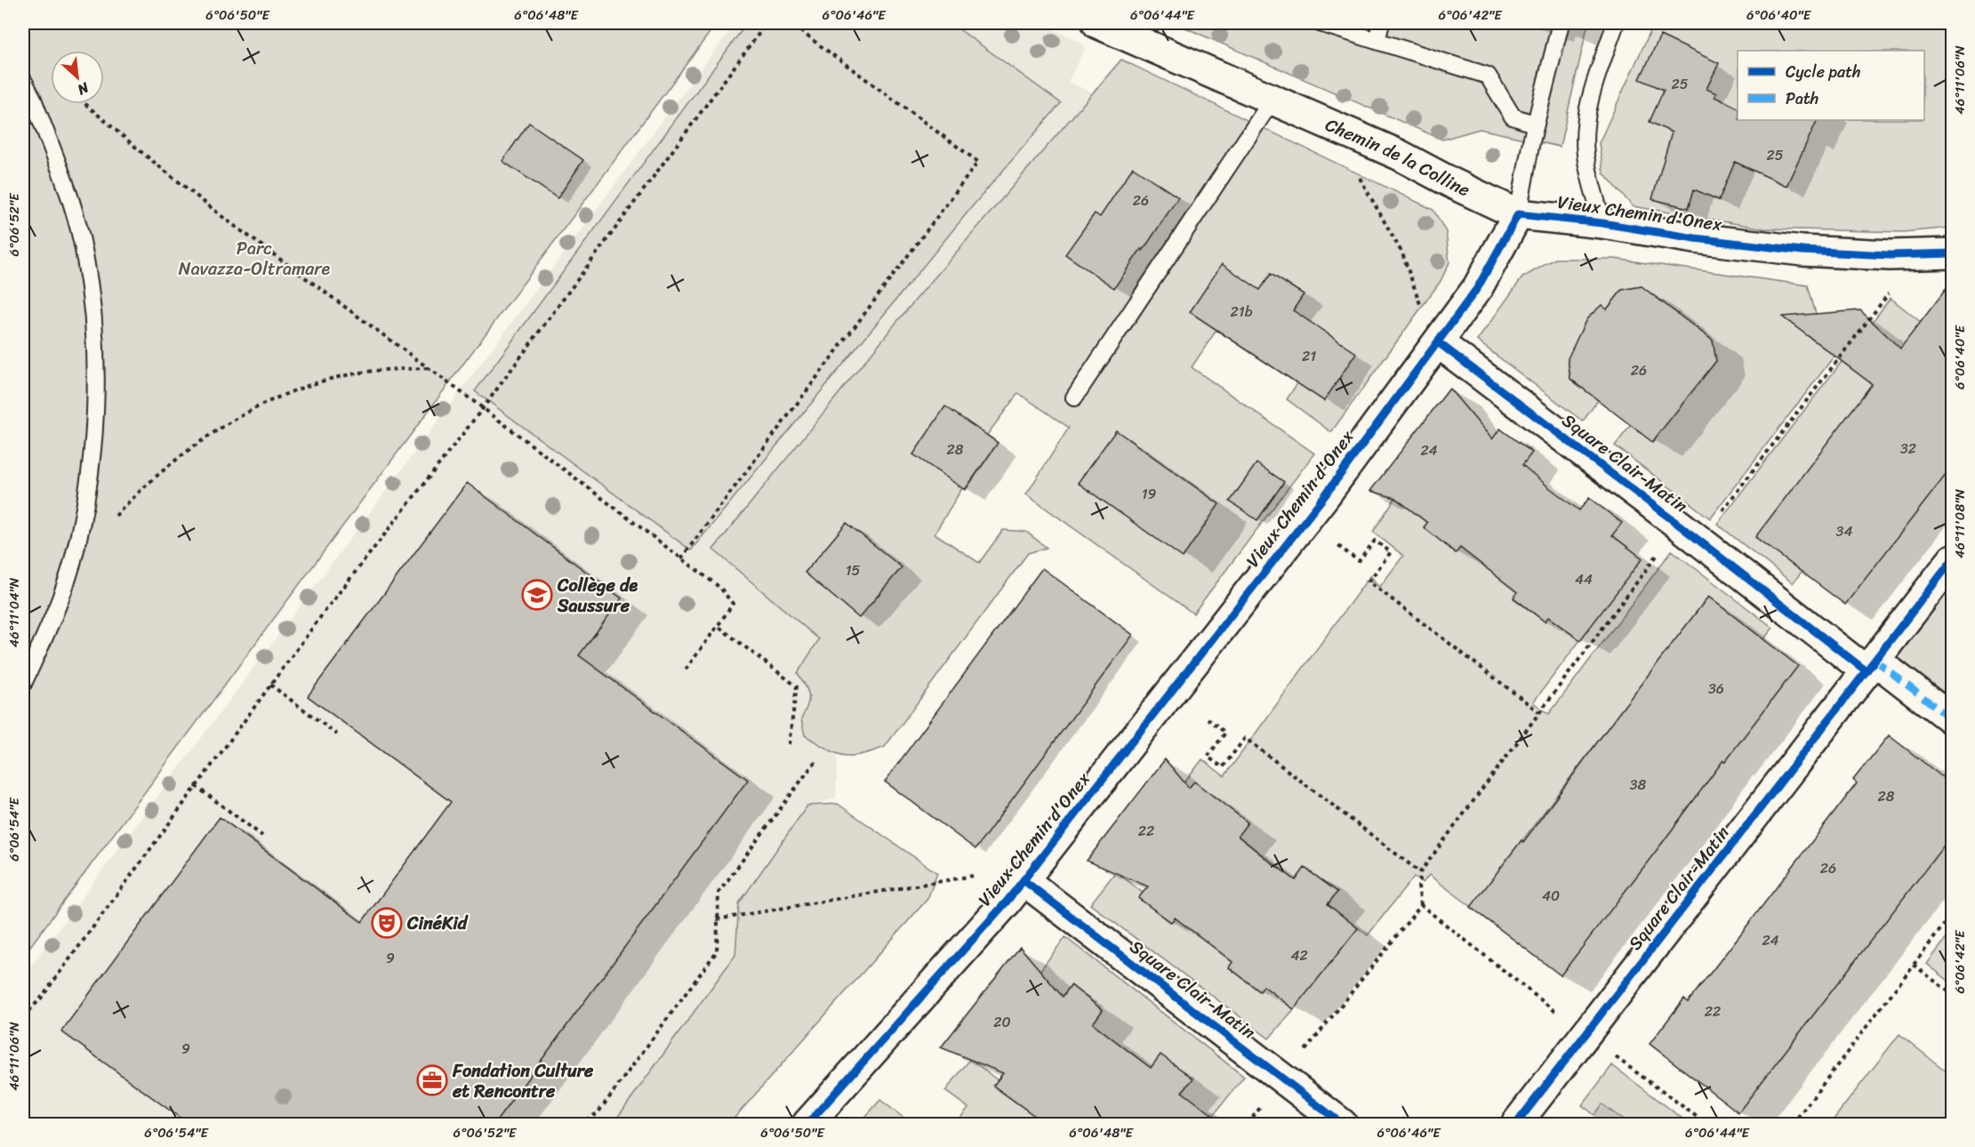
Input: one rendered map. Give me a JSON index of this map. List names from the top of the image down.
{
  "streets": {
    "street": ["Chemin de la Colline", "Vieux Chemin d'Onex", "Square Clair-Matin"]
  },
  "crossings": [
    ["Chemin de la Colline", "Vieux Chemin d'Onex"],
    ["Vieux Chemin d'Onex", "Square Clair-Matin"]
  ],
  "parks": ["Parc Navazza-Oltramare"],
  "places": {
    "school or university": ["Collège de Saussure"],
    "theatre": ["CinéKid"],
    "office": ["Fondation Culture et Rencontre"]
  },
  "house_numbers": [
    "25",
    "25",
    "26",
    "21b",
    "21",
    "26",
    "32",
    "28",
    "24",
    "19",
    "34",
    "15",
    "44",
    "36",
    "38",
    "28",
    "22",
    "26",
    "40",
    "24",
    "42",
    "9",
    "22",
    "20",
    "9"
  ],
  "legend": ["Cycle path", "Path"],
  "north": "bottom right",
  "coordinates": [
    "6°06'50\"E",
    "6°06'48\"E",
    "6°06'46\"E",
    "6°06'44\"E",
    "6°06'42\"E",
    "6°06'40\"E",
    "46°11'06\"N",
    "6°06'52\"E",
    "46°11'08\"N",
    "46°11'04\"N",
    "6°06'54\"E"
  ]
}
